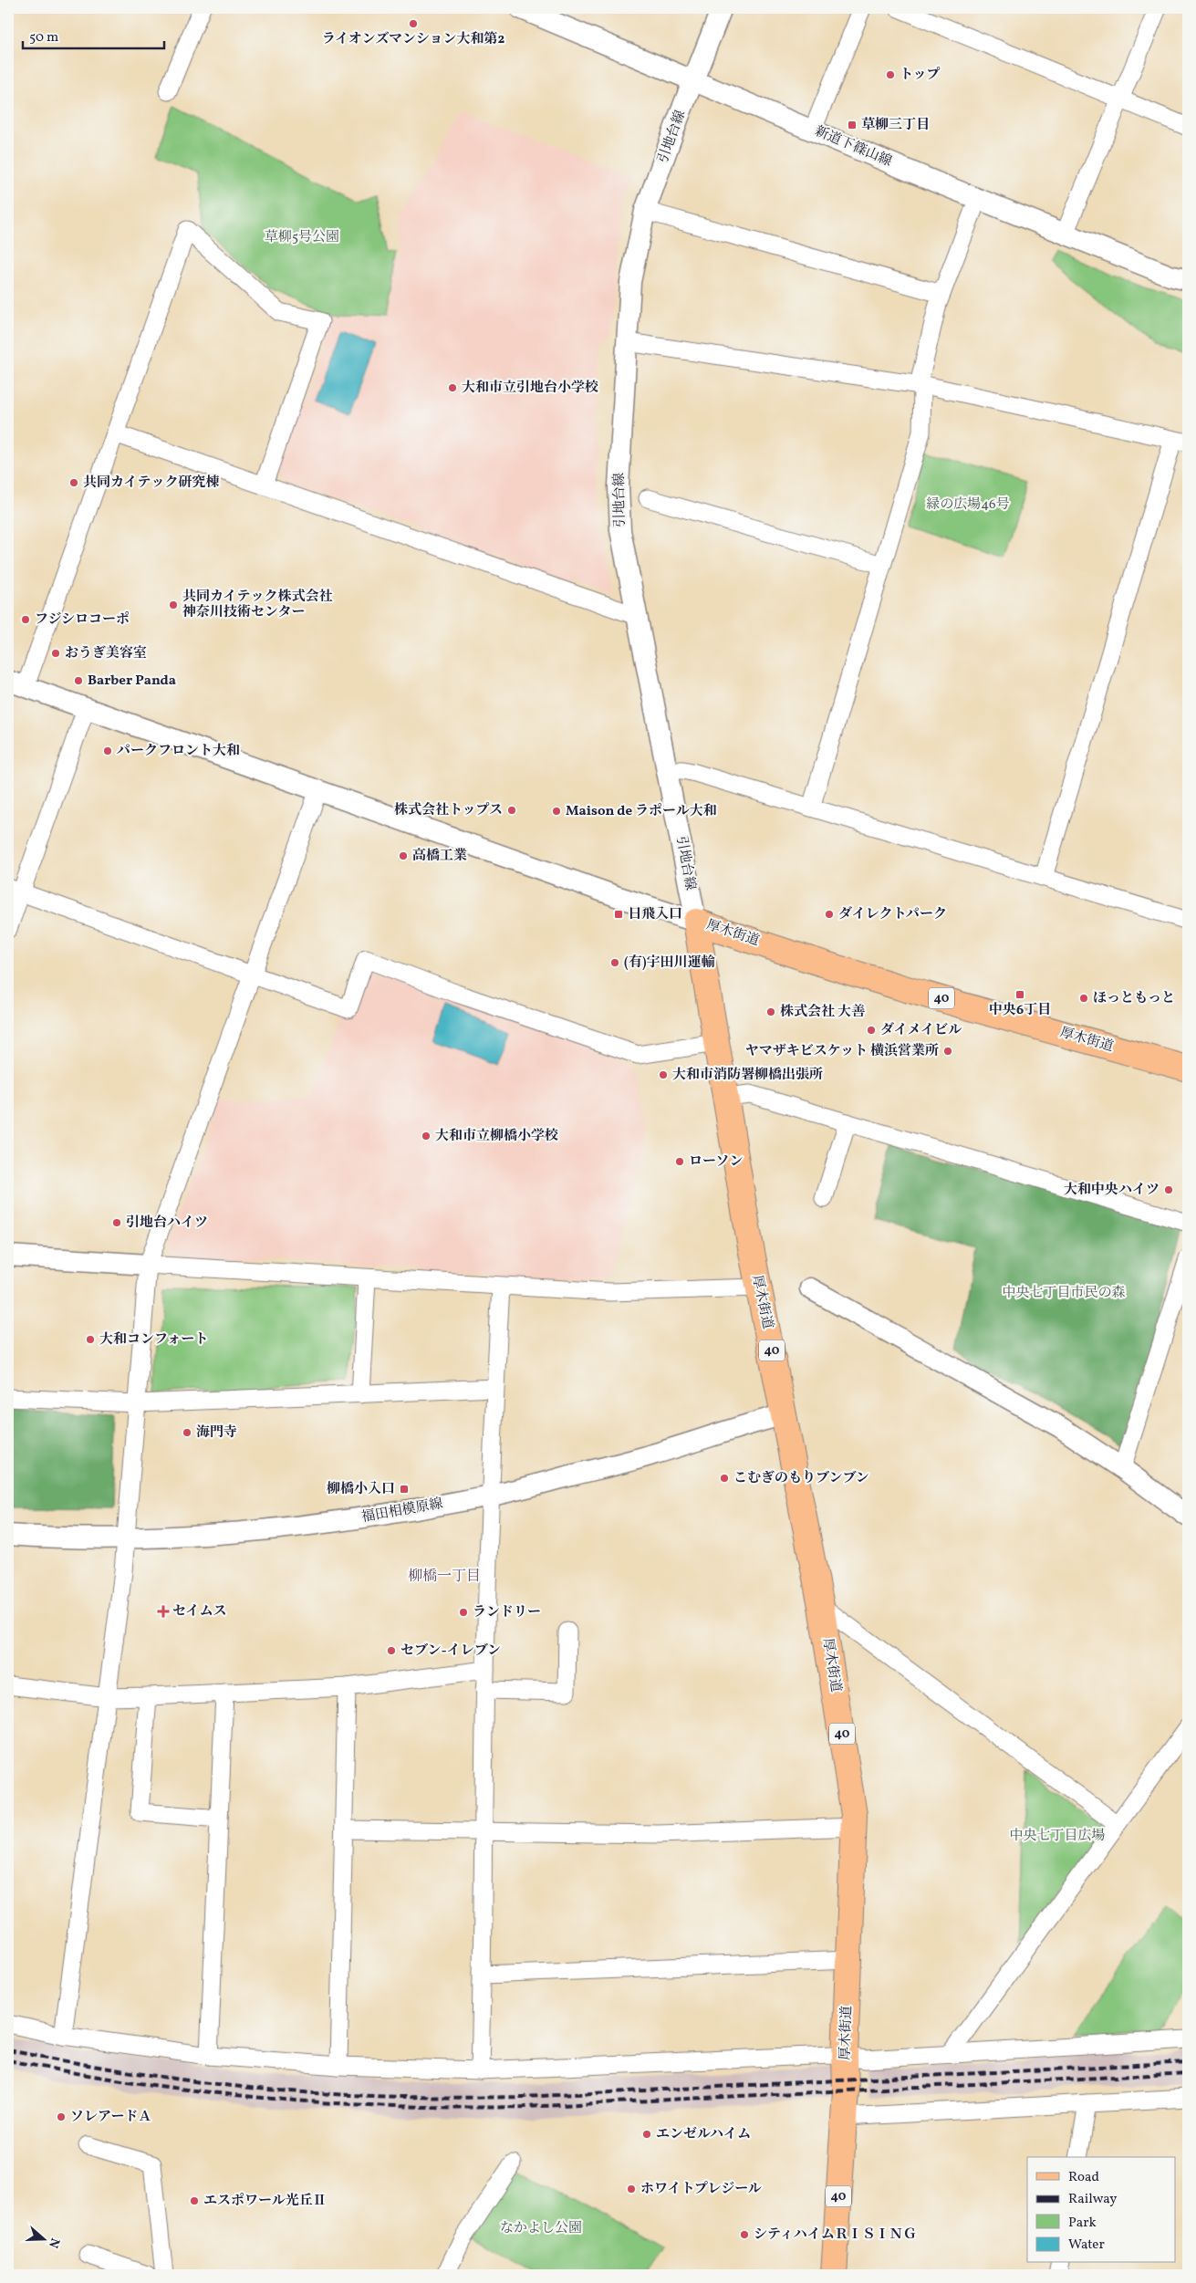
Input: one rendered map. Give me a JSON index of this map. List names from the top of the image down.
{
  "streets": {
    "main road": ["厚木街道", "40"],
    "street": ["引地台線", "新道下篠山線", "福田相模原線"]
  },
  "crossings": [
    ["引地台線", "新道下篠山線"],
    ["引地台線", "厚木街道"],
    ["厚木街道", "福田相模原線"]
  ],
  "districts": ["柳橋一丁目"],
  "parks": [
    "草柳5号公園",
    "緑の広場46号",
    "中央七丁目市民の森",
    "中央七丁目広場",
    "なかよし公園"
  ],
  "places": {
    "other": [
      "ライオンズマンション大和第2",
      "トップ",
      "大和市立引地台小学校",
      "共同カイテック研究棟",
      "共同カイテック株式会社 神奈川技術センター",
      "フジシロコーポ",
      "おうぎ美容室",
      "Barber Panda",
      "パークフロント大和",
      "株式会社トップス",
      "Maison de ラポール大和",
      "高橋工業",
      "ダイレクトパーク",
      "(有)宇田川運輸",
      "ほっともっと",
      "株式会社 大善",
      "ダイメイビル",
      "ヤマザキビスケット 横浜営業所",
      "大和市消防署柳橋出張所",
      "大和市立柳橋小学校",
      "ローソン",
      "大和中央ハイツ",
      "引地台ハイツ",
      "大和コンフォート",
      "海門寺",
      "こむぎのもりブンブン",
      "ランドリー",
      "セブン-イレブン",
      "ソレアードＡ",
      "エンゼルハイム",
      "ホワイトプレジール",
      "エスポワール光丘Ⅱ",
      "シティハイムＲＩＳＩＮＧ"
    ],
    "transit": [
      "草柳三丁目",
      "日飛入口",
      "中央6丁目",
      "柳橋小入口"
    ],
    "health": ["セイムス"]
  },
  "legend": [
    "Road",
    "Railway",
    "Park",
    "Water"
  ],
  "scale_bar": "50 m",
  "north": "right"
}
